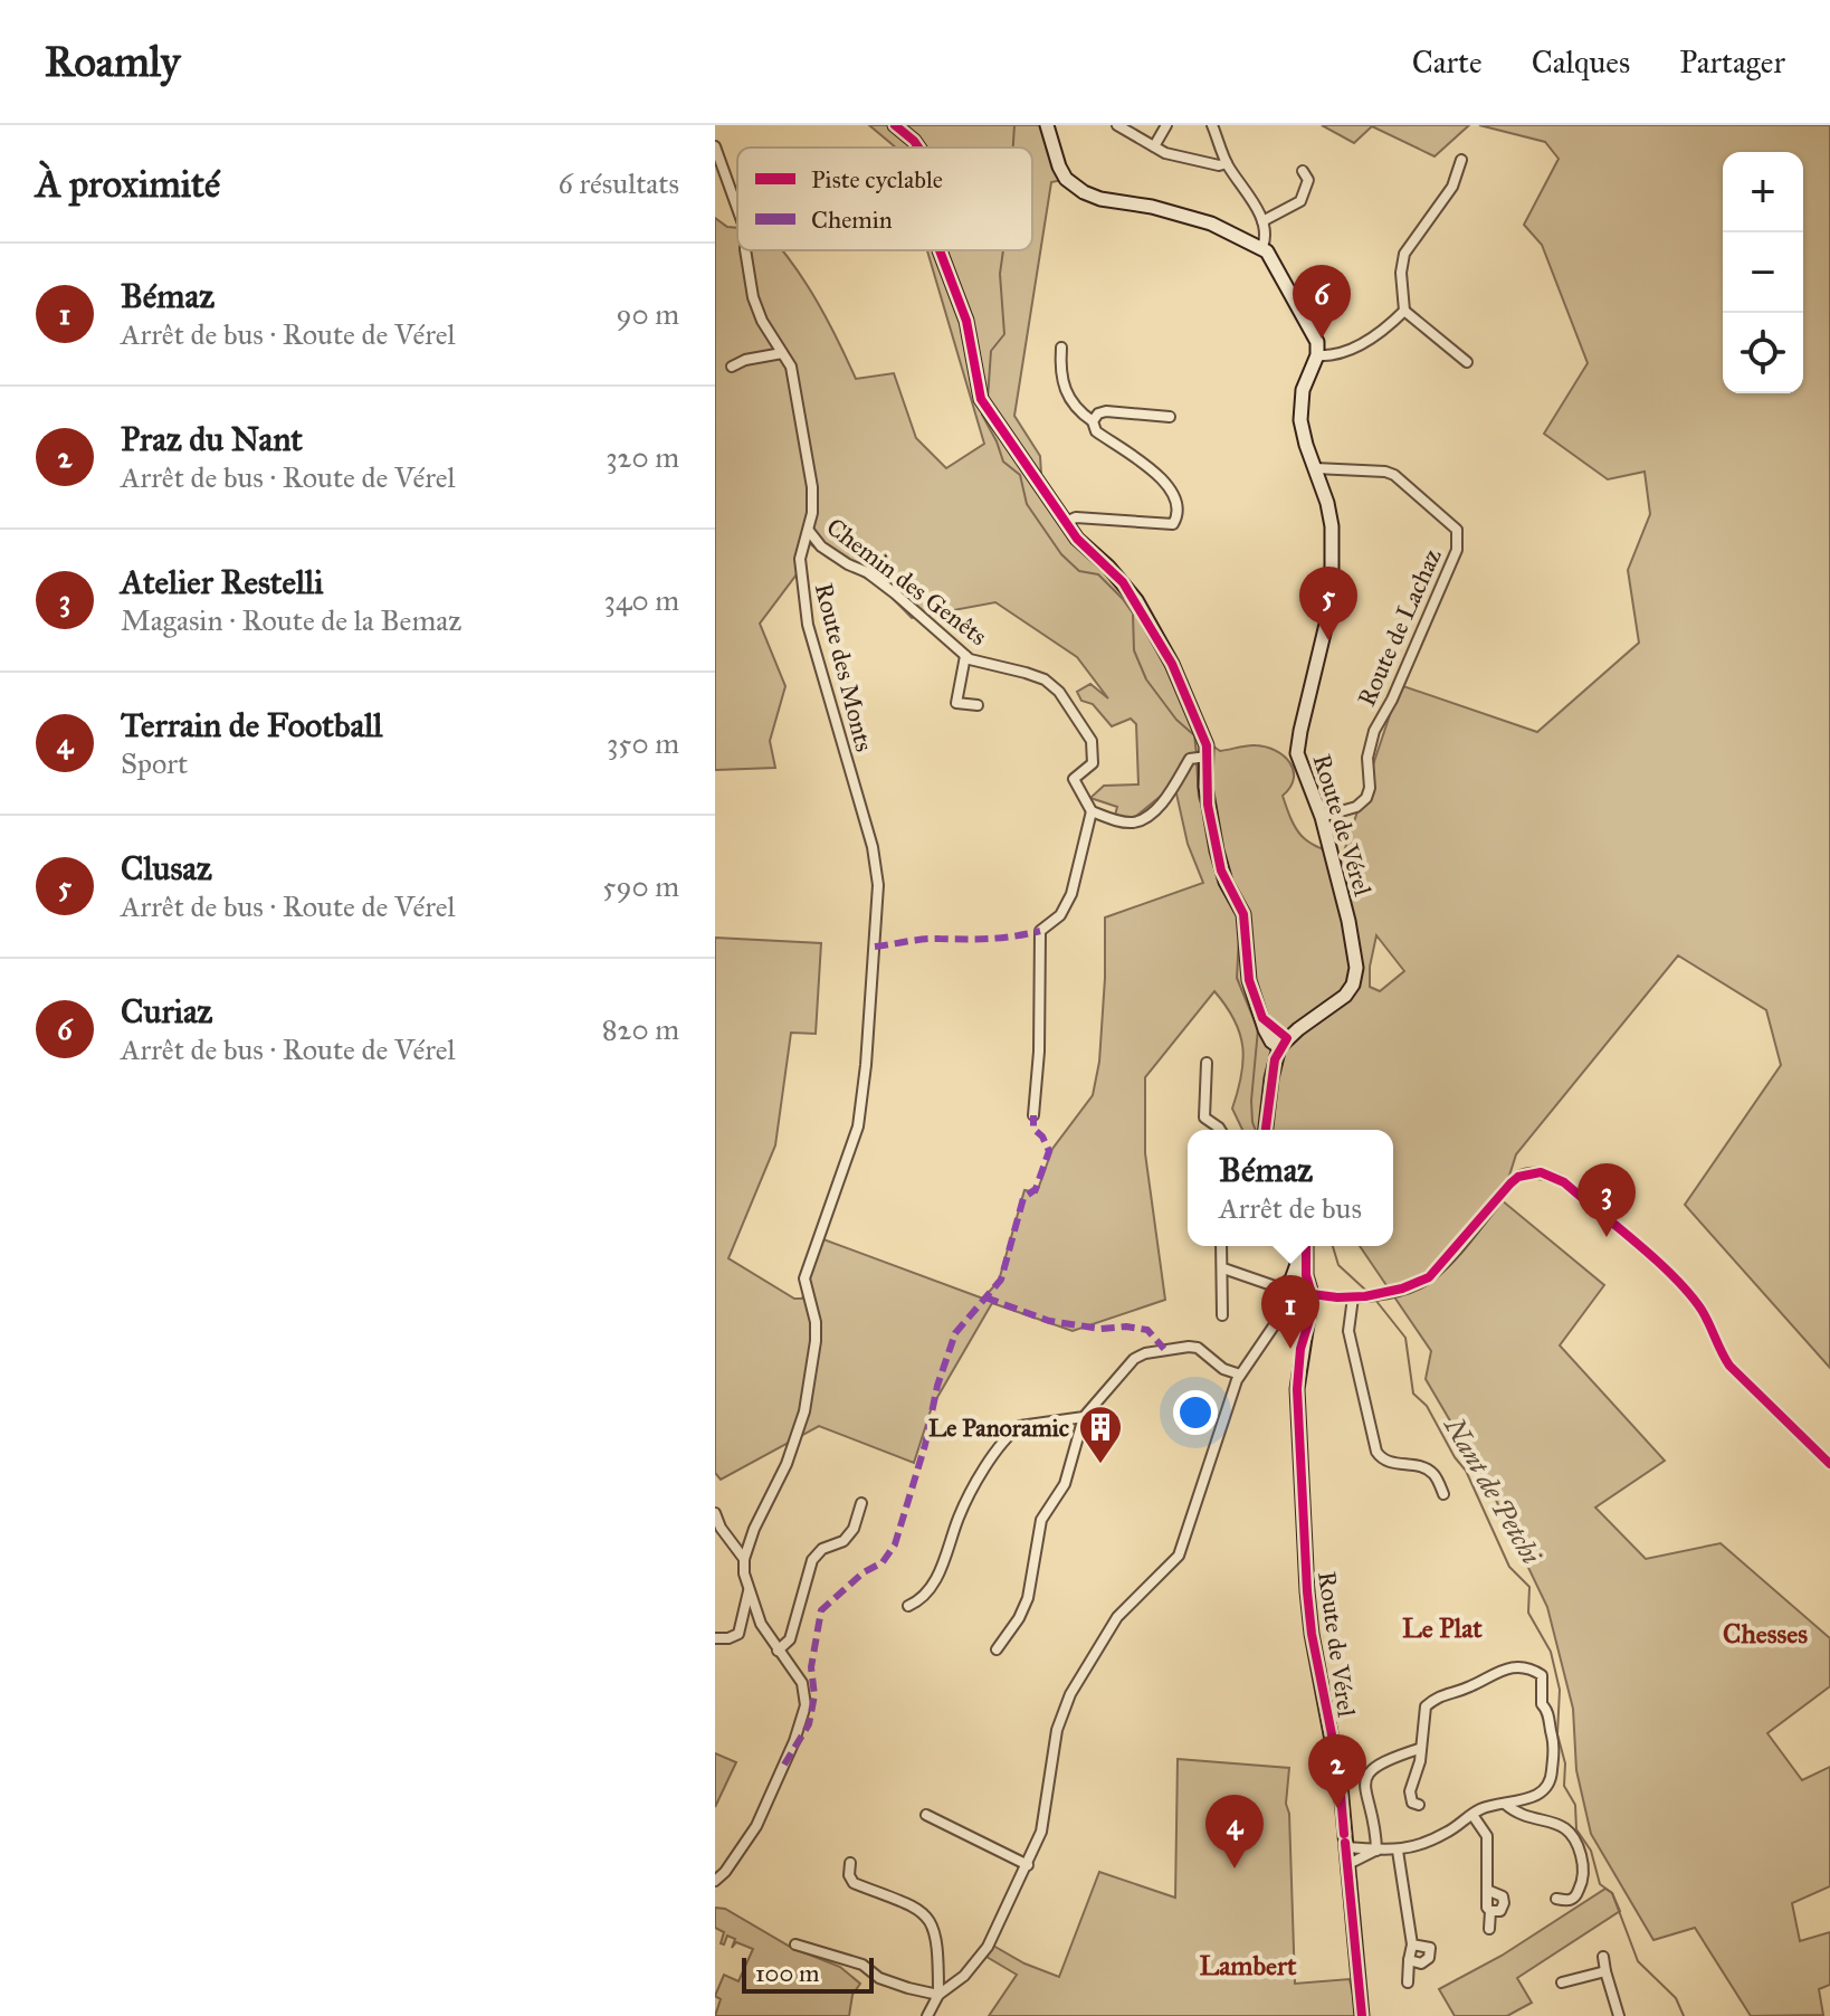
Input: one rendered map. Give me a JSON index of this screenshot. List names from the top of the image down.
{
  "streets": {
    "street": [
      "Chemin des Genêts",
      "Route de Lachaz",
      "Route des Monts",
      "Route de Vérel"
    ]
  },
  "crossings": [
    ["Chemin des Genêts", "Route des Monts"],
    ["Route de Lachaz", "Route de Vérel"]
  ],
  "districts": ["Le Plat", "Chesses", "Lambert"],
  "water": ["Nant de Petchi"],
  "places": {
    "building": ["Le Panoramic"]
  },
  "legend": ["Piste cyclable", "Chemin"],
  "scale_bar": "100 m",
  "page": {
    "header": "Roamly",
    "nav": ["Carte", "Calques", "Partager"],
    "heading": ["À proximité", "6 résultats"],
    "map_buttons": ["+", "−"],
    "list": [
      {
        "mark": "1",
        "name": "Bémaz",
        "note": "Arrêt de bus · Route de Vérel",
        "value": "90 m"
      },
      {
        "mark": "2",
        "name": "Praz du Nant",
        "note": "Arrêt de bus · Route de Vérel",
        "value": "320 m"
      },
      {
        "mark": "3",
        "name": "Atelier Restelli",
        "note": "Magasin · Route de la Bemaz",
        "value": "340 m"
      },
      {
        "mark": "4",
        "name": "Terrain de Football",
        "note": "Sport",
        "value": "350 m"
      },
      {
        "mark": "5",
        "name": "Clusaz",
        "note": "Arrêt de bus · Route de Vérel",
        "value": "590 m"
      },
      {
        "mark": "6",
        "name": "Curiaz",
        "note": "Arrêt de bus · Route de Vérel",
        "value": "820 m"
      }
    ],
    "pins": [
      "6",
      "5",
      "3",
      "1",
      "2",
      "4"
    ],
    "popup": ["Bémaz", "Arrêt de bus"],
    "scale": "100 m"
  }
}
